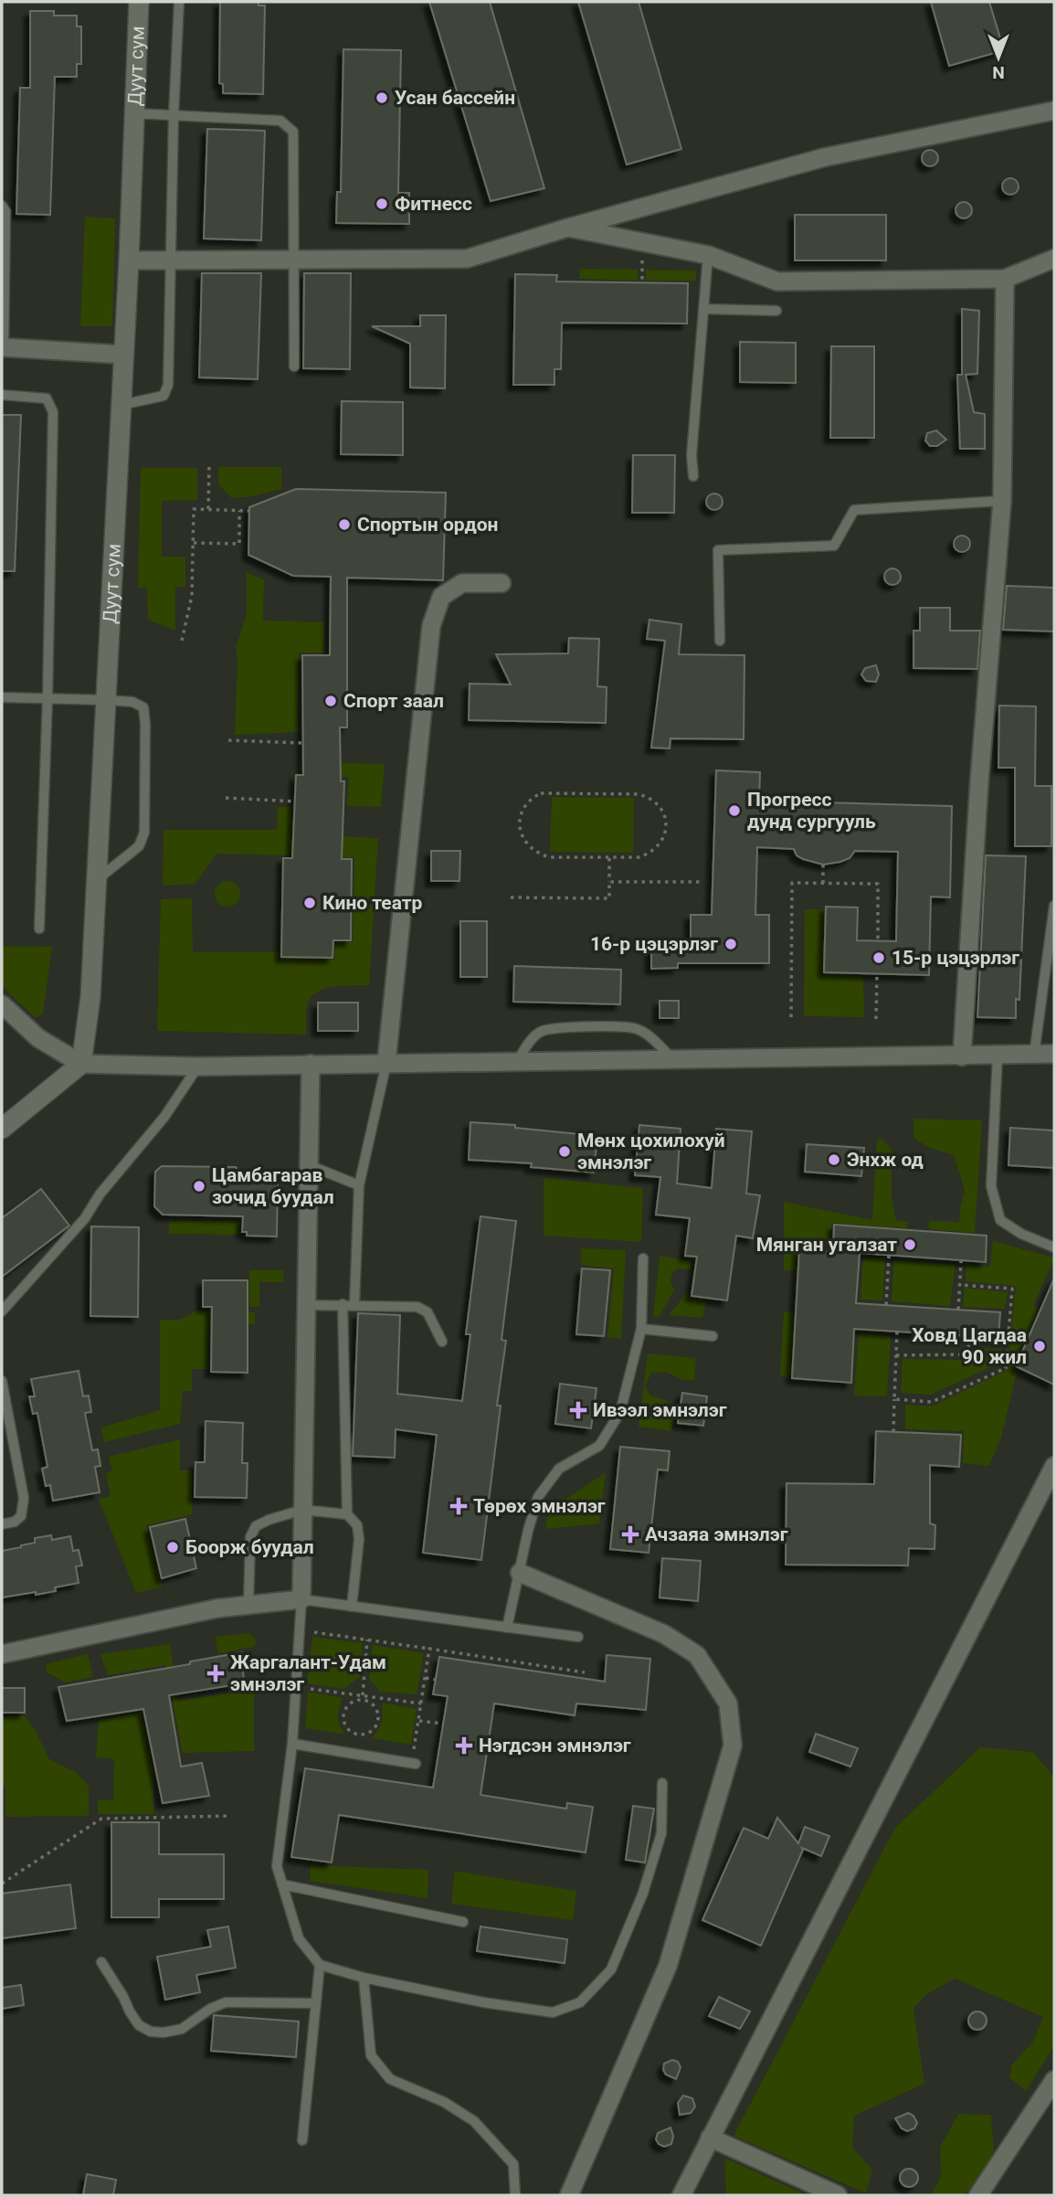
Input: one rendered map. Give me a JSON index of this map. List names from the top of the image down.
{
  "streets": {
    "main road": ["Дуут сум"]
  },
  "places": {
    "other": [
      "Усан бассейн",
      "Фитнесс",
      "Спортын ордон",
      "Спорт заал",
      "Прогресс дунд сургууль",
      "Кино театр",
      "16-р цэцэрлэг",
      "15-р цэцэрлэг",
      "Мөнх цохилохуй эмнэлэг",
      "Энхж од",
      "Цамбагарав зочид буудал",
      "Мянган угалзат",
      "Ховд Цагдаа 90 жил",
      "Боорж буудал"
    ],
    "health": [
      "Ивээл эмнэлэг",
      "Төрөх эмнэлэг",
      "Ачзаяа эмнэлэг",
      "Жаргалант-Удам эмнэлэг",
      "Нэгдсэн эмнэлэг"
    ]
  },
  "north": "bottom"
}
